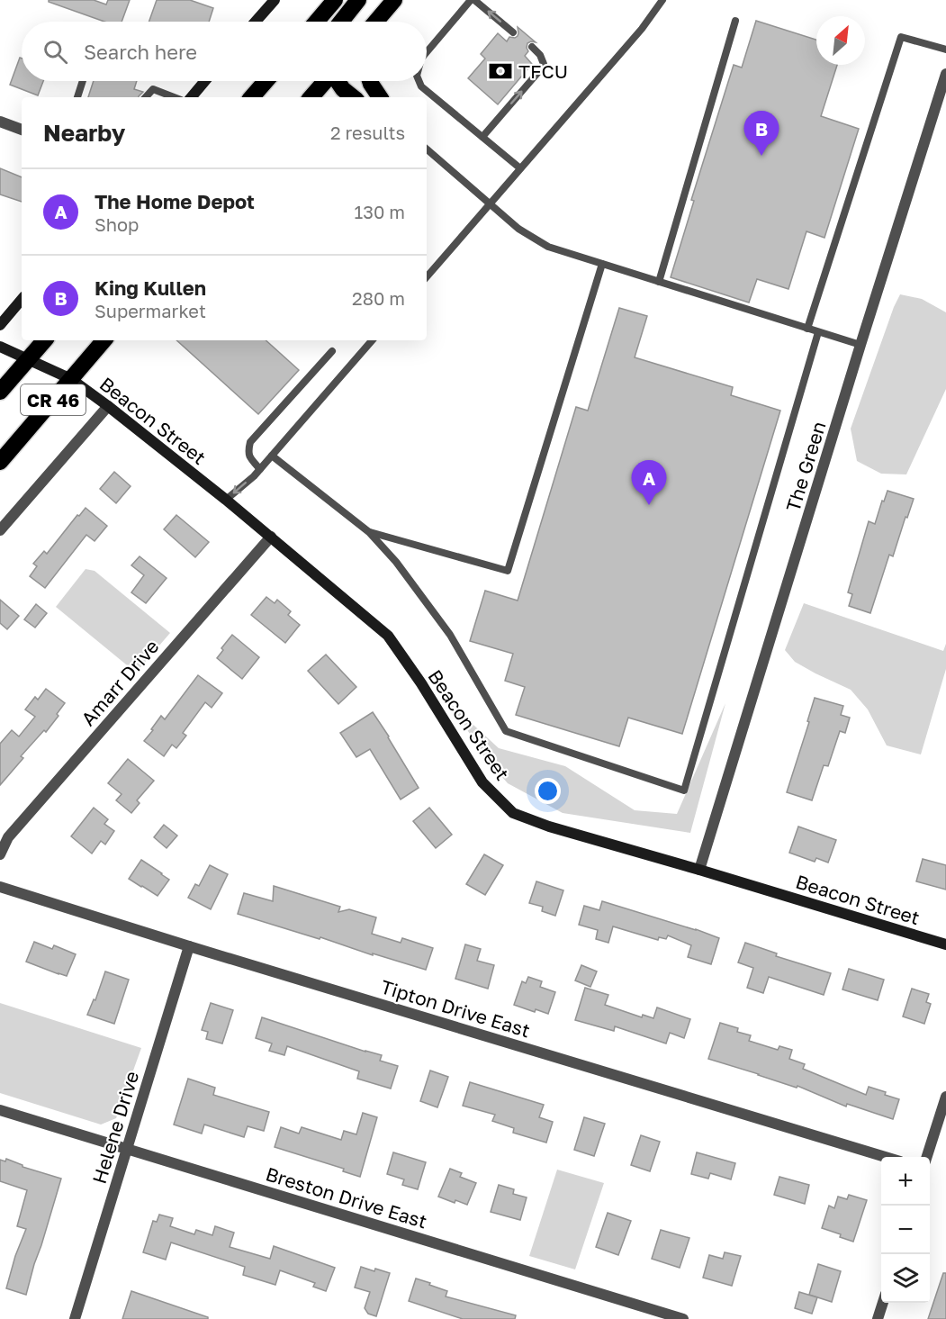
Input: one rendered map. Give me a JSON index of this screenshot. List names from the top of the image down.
{
  "streets": {
    "highway": ["CR 46"],
    "street": [
      "Beacon Street",
      "The Green",
      "Amarr Drive",
      "Tipton Drive East",
      "Helene Drive",
      "Breston Drive East"
    ]
  },
  "crossings": [
    ["CR 46", "Beacon Street"],
    ["Beacon Street", "The Green"],
    ["Beacon Street", "Amarr Drive"],
    ["Tipton Drive East", "Helene Drive"],
    ["Helene Drive", "Breston Drive East"]
  ],
  "places": {
    "bank": ["TFCU"]
  },
  "north": "top right",
  "page": {
    "search": "Search here",
    "heading": ["Nearby", "2 results"],
    "pins": ["B", "A"],
    "list": [
      {
        "mark": "A",
        "name": "The Home Depot",
        "note": "Shop",
        "value": "130 m"
      },
      {
        "mark": "B",
        "name": "King Kullen",
        "note": "Supermarket",
        "value": "280 m"
      }
    ],
    "map_buttons": ["+", "−"]
  }
}
